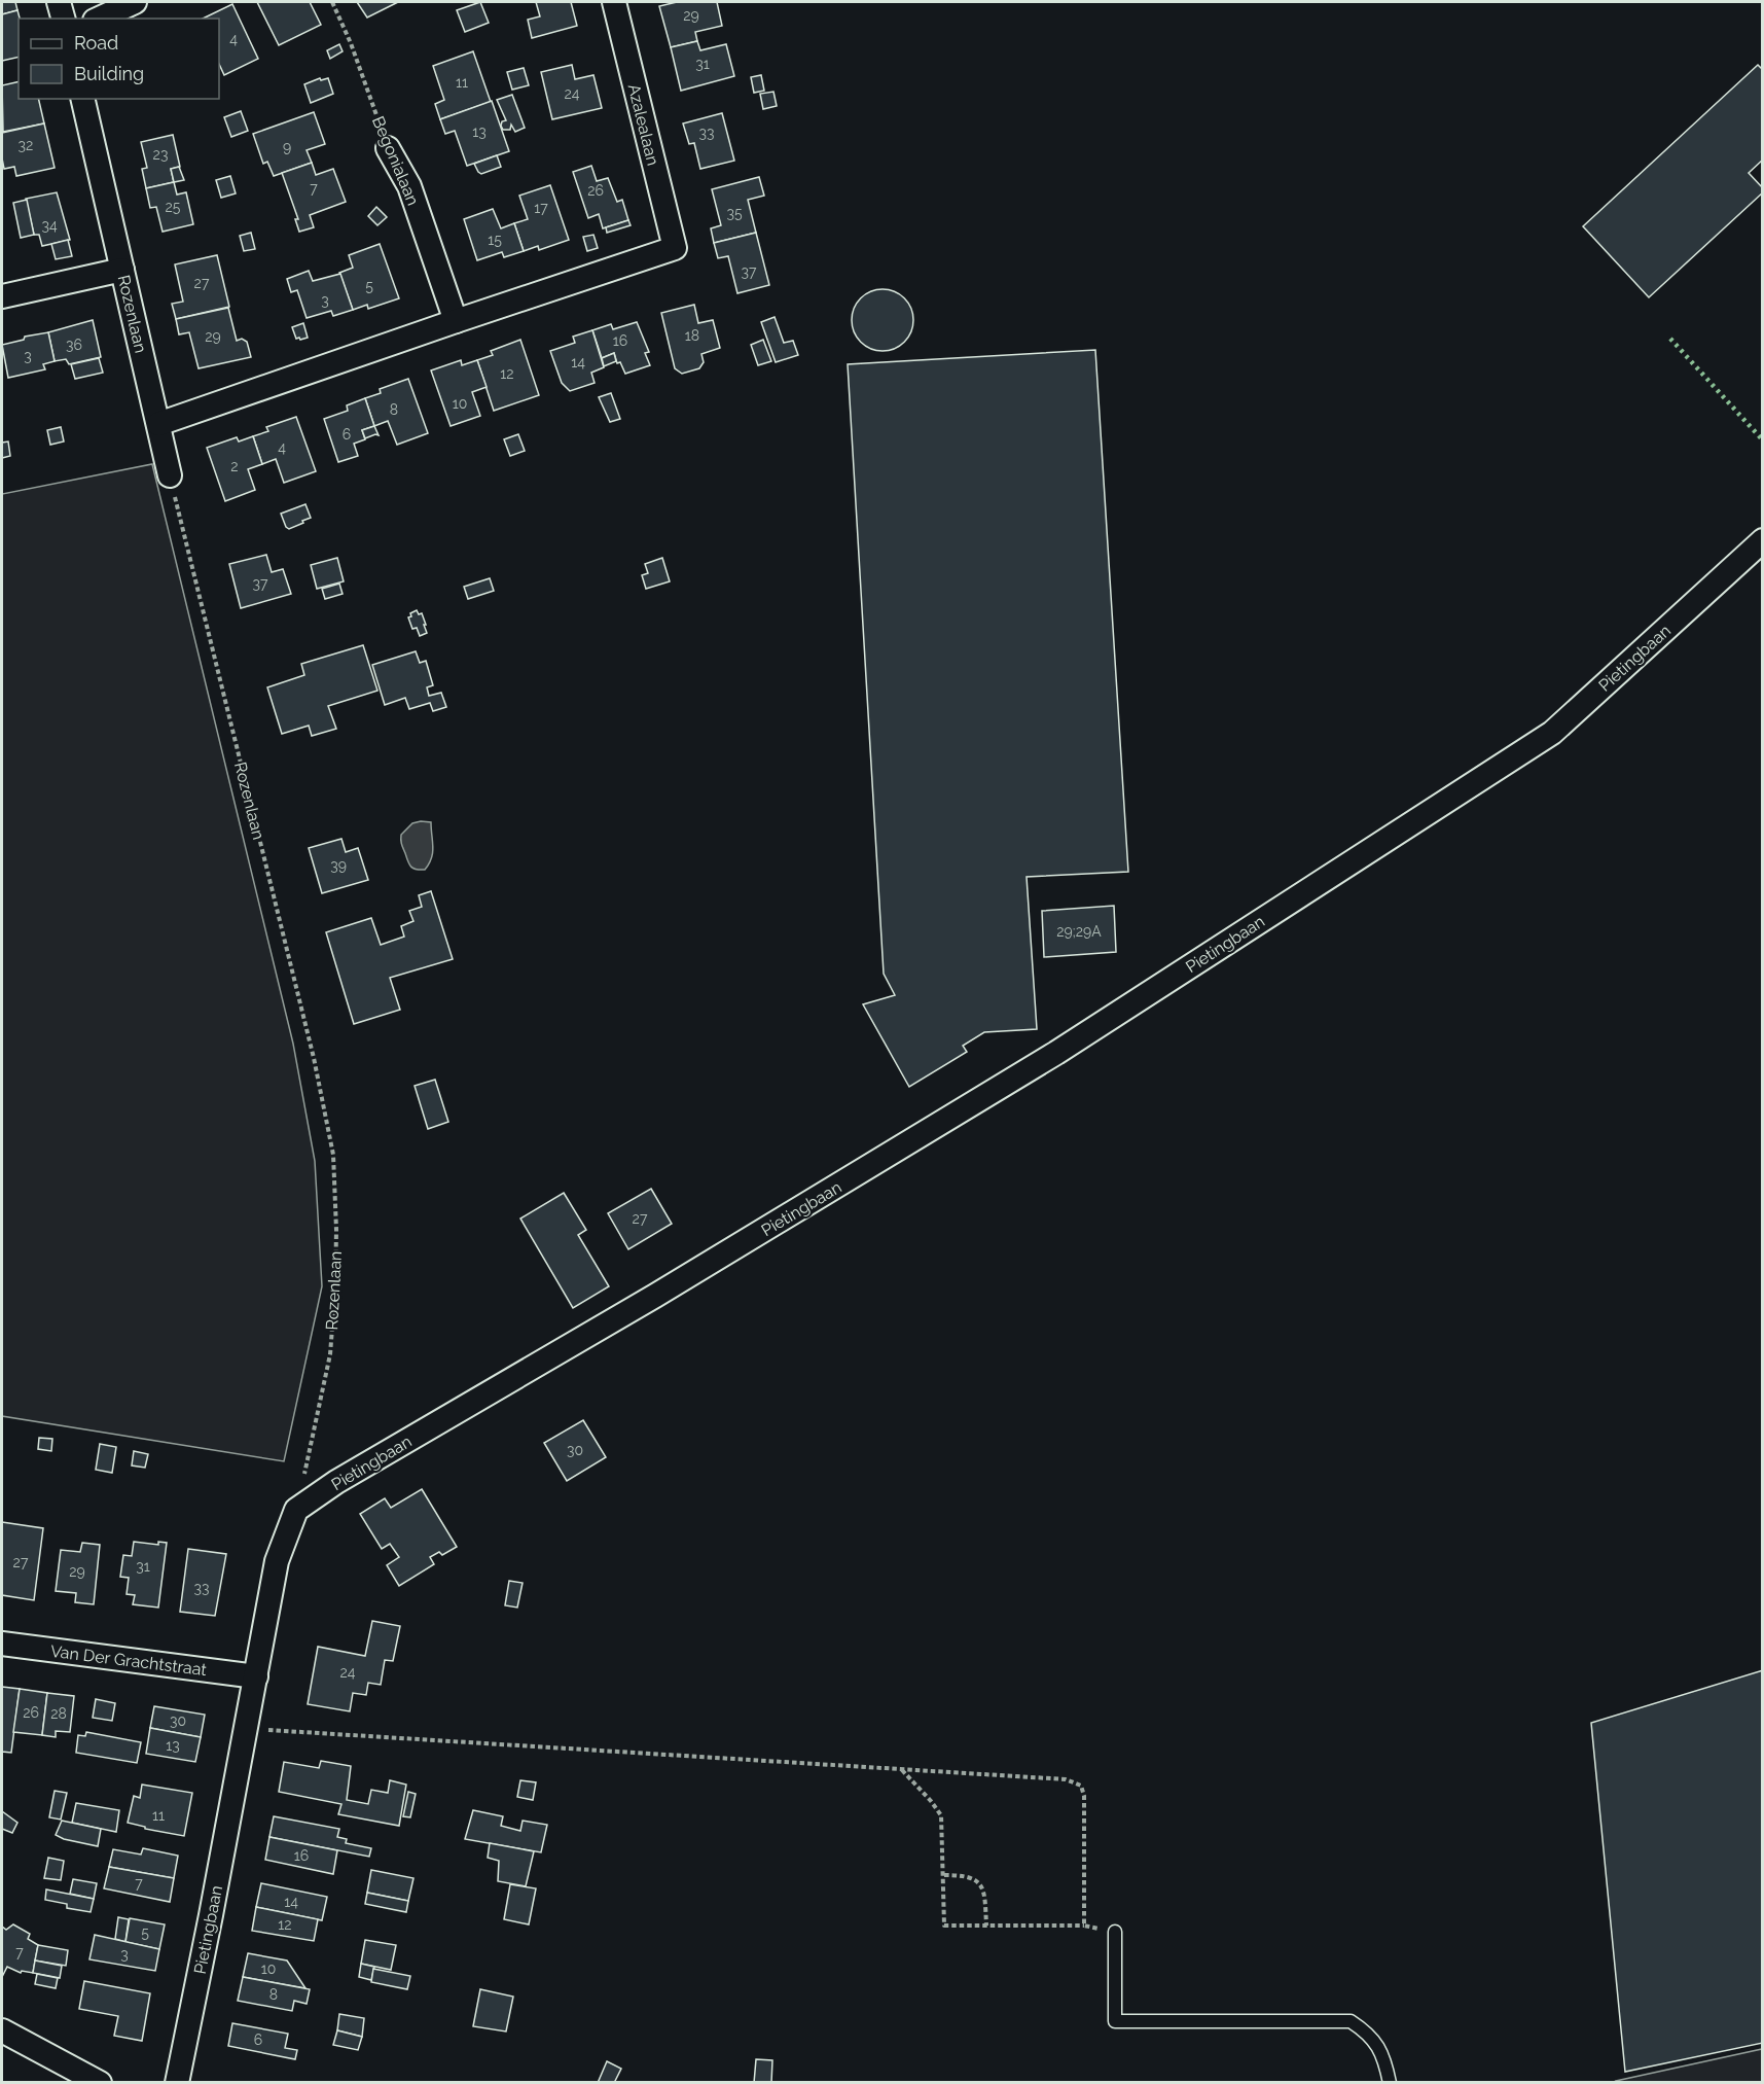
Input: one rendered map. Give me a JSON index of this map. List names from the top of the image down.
{
  "streets": {
    "street": [
      "Azalealaan",
      "Begonialaan",
      "Rozenlaan",
      "Pietingbaan",
      "Van Der Grachtstraat"
    ]
  },
  "crossings": [
    ["Azalealaan", "Begonialaan"],
    ["Rozenlaan", "Pietingbaan"],
    ["Pietingbaan", "Van Der Grachtstraat"]
  ],
  "house_numbers": [
    "29",
    "4",
    "31",
    "11",
    "24",
    "13",
    "33",
    "32",
    "9",
    "23",
    "7",
    "26",
    "25",
    "17",
    "35",
    "34",
    "15",
    "37",
    "27",
    "5",
    "3",
    "18",
    "29",
    "16",
    "36",
    "3",
    "14",
    "12",
    "10",
    "8",
    "6",
    "4",
    "2",
    "37",
    "39",
    "29;29A",
    "27",
    "30",
    "27",
    "31",
    "29",
    "33",
    "24",
    "26",
    "28",
    "30",
    "13",
    "11",
    "16",
    "7",
    "14",
    "12",
    "5",
    "7",
    "3",
    "10",
    "8",
    "6"
  ],
  "legend": ["Road", "Building"]
}
